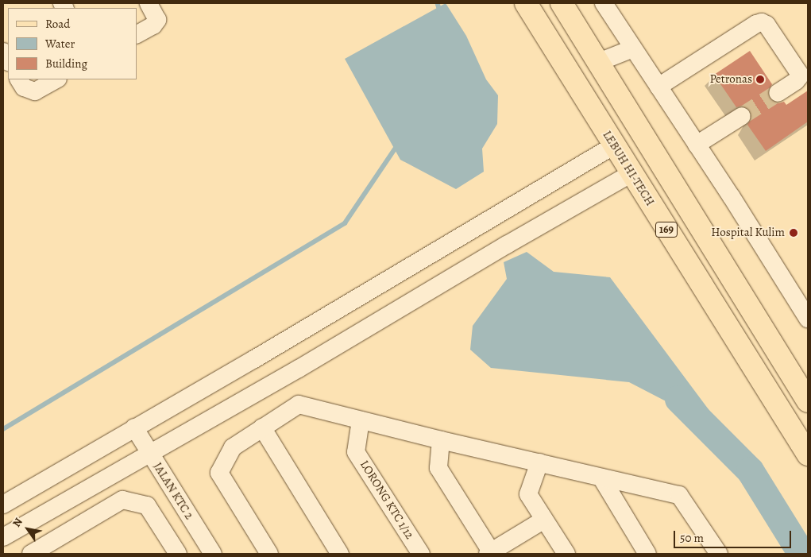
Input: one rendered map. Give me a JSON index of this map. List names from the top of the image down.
{
  "streets": {
    "main road": ["LEBUH HI-TECH", "169"],
    "street": ["JALAN KTC 2", "LORONG KTC 1/12"]
  },
  "places": ["Petronas", "Hospital Kulim"],
  "legend": ["Road", "Water", "Building"],
  "scale_bar": "50 m",
  "north": "top left"
}
